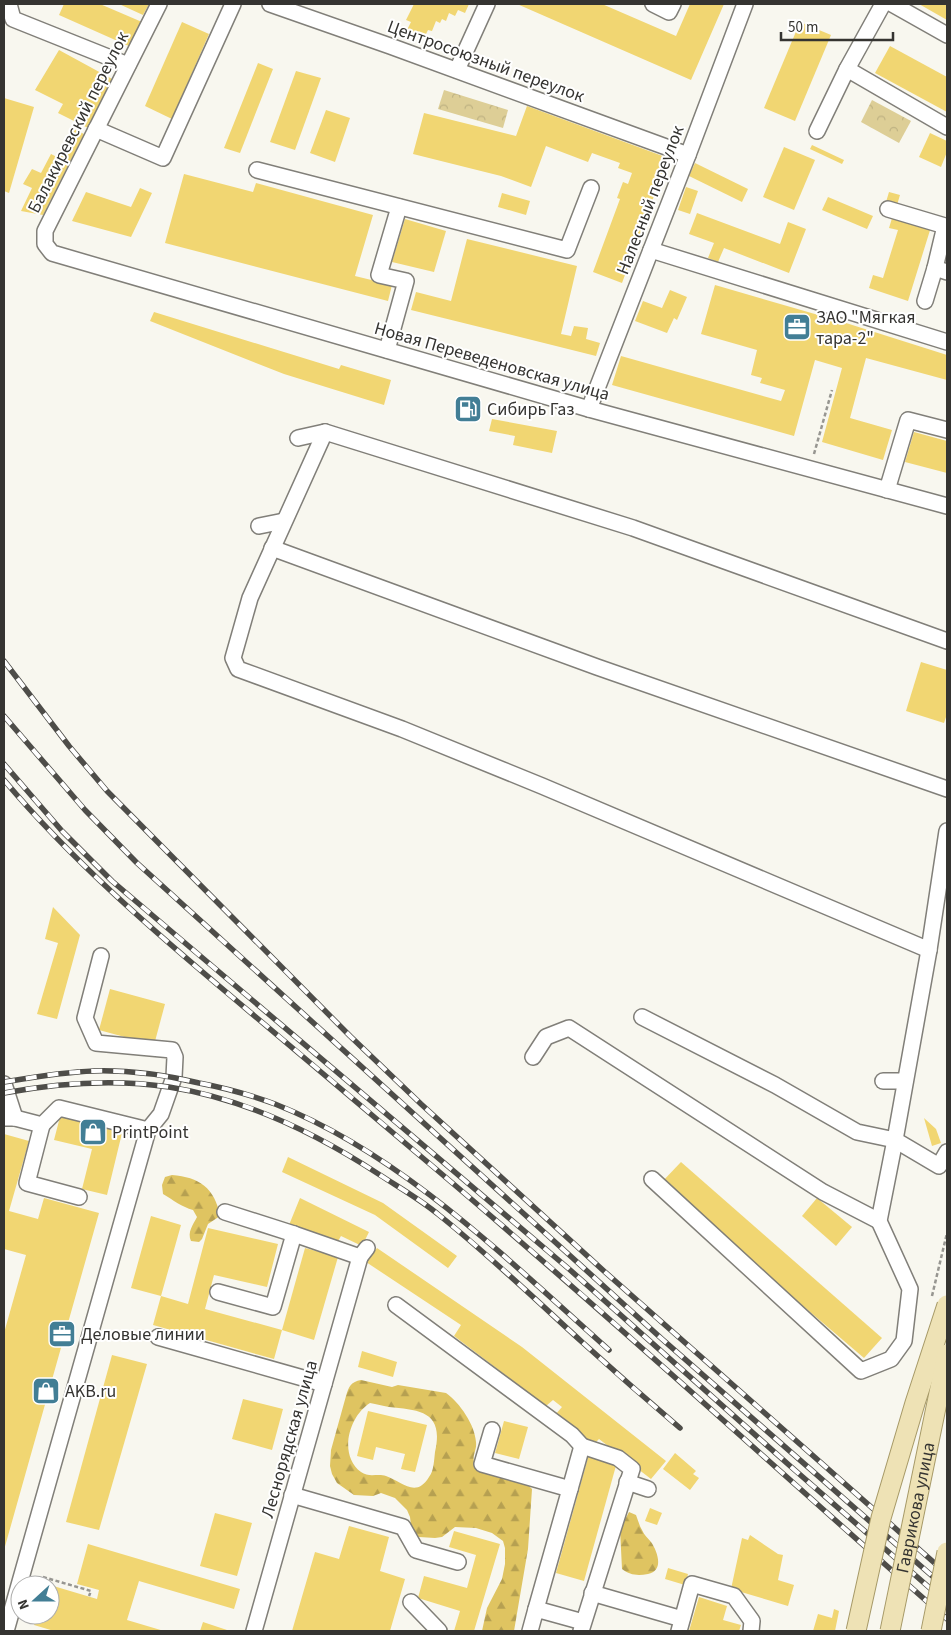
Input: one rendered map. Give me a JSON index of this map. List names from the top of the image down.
{
  "streets": {
    "main road": ["Гаврикова улица"],
    "street": [
      "Центросоюзный переулок",
      "Балакиревский переулок",
      "Налесный переулок",
      "Новая Переведеновская улица",
      "Леснорядская улица"
    ]
  },
  "crossings": [
    ["Центросоюзный переулок", "Налесный переулок"],
    ["Балакиревский переулок", "Новая Переведеновская улица"],
    ["Налесный переулок", "Новая Переведеновская улица"]
  ],
  "places": {
    "office": ["ЗАО \"Мягкая тара-2\"", "Деловые линии"],
    "fuel station": ["Сибирь Газ"],
    "shop": ["PrintPoint", "AKB.ru"]
  },
  "scale_bar": "50 m",
  "north": "left"
}
